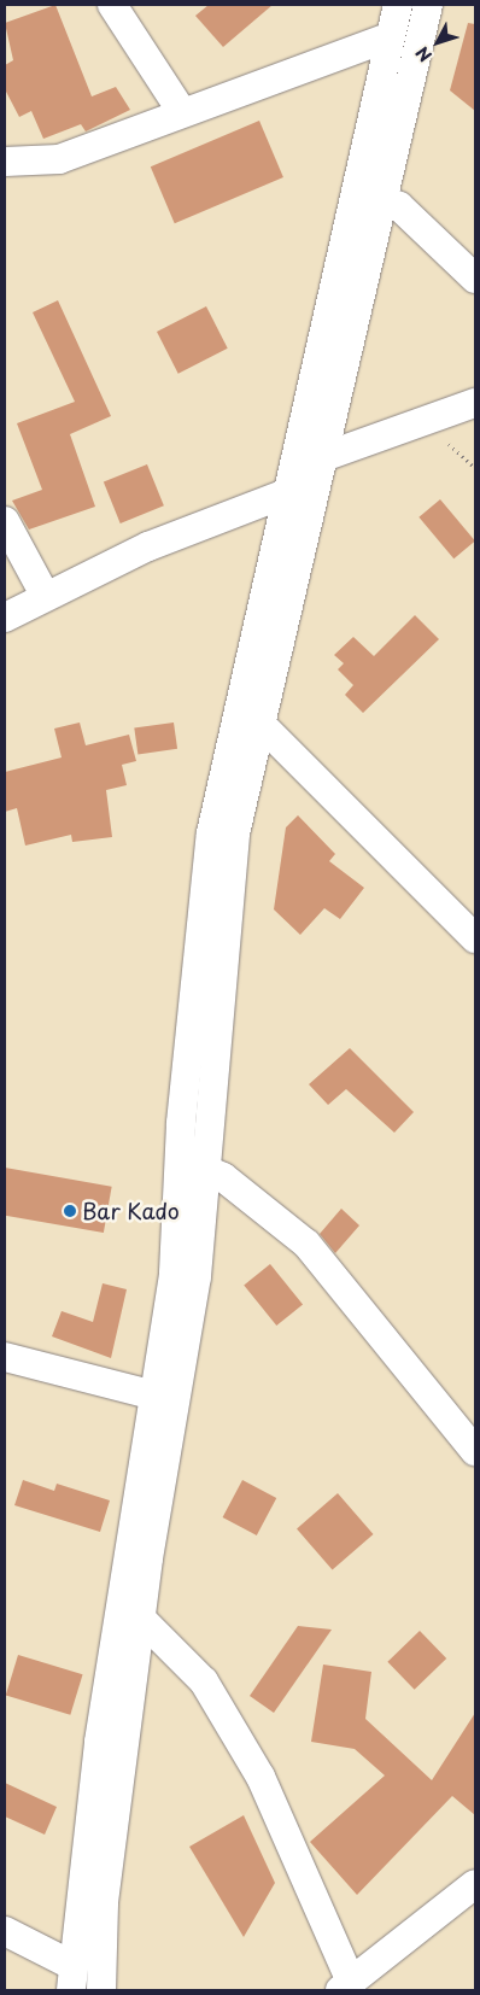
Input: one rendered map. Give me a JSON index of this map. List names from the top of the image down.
{
  "places": ["Bar Kado"],
  "north": "bottom left"
}
